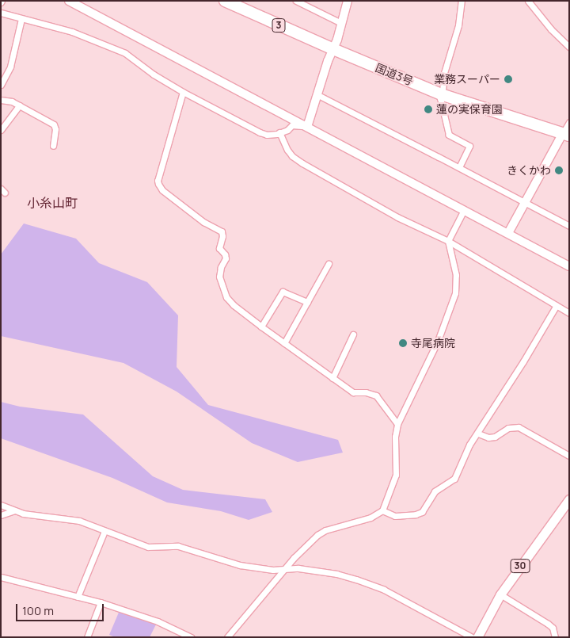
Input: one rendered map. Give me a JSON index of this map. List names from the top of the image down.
{
  "streets": {
    "highway": ["3", "国道3号"],
    "main road": ["30"]
  },
  "districts": ["小糸山町"],
  "places": [
    "業務スーパー",
    "蓮の実保育園",
    "きくかわ",
    "寺尾病院"
  ],
  "scale_bar": "100 m"
}
